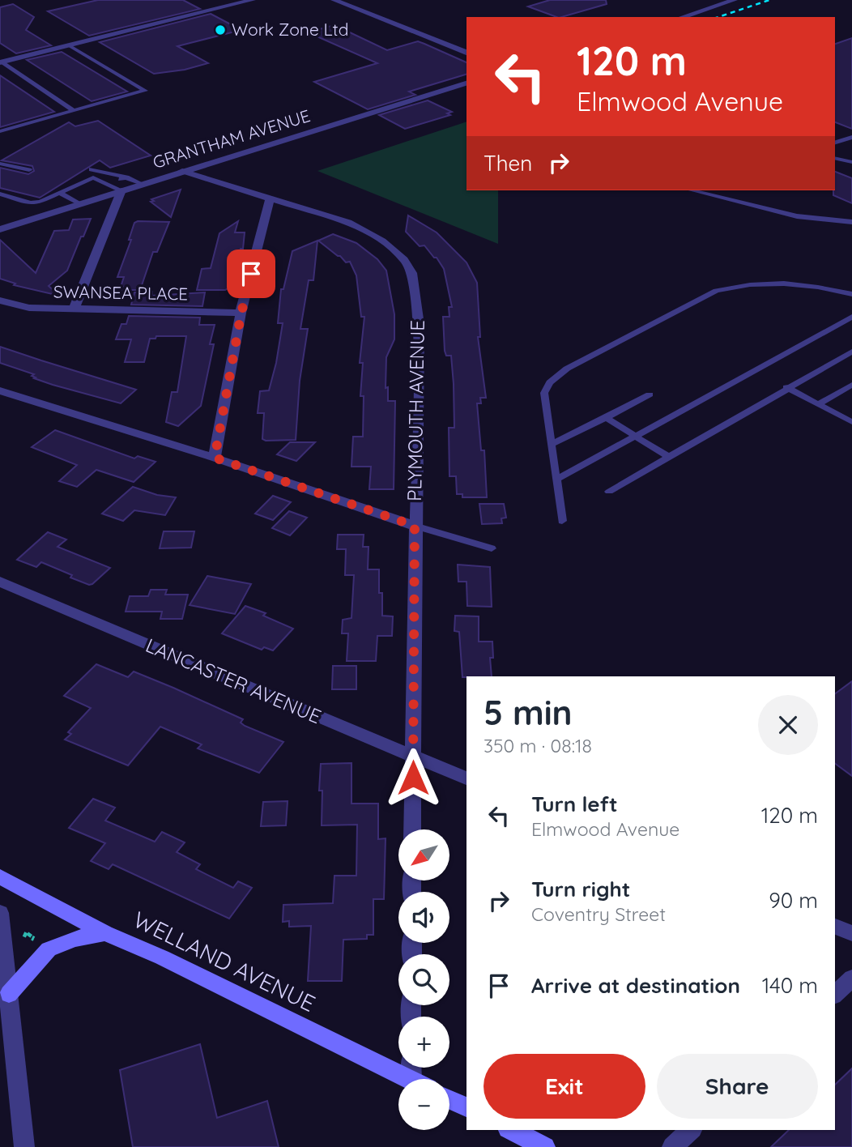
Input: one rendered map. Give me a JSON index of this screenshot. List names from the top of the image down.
{
  "streets": {
    "main road": ["WELLAND AVENUE"],
    "street": [
      "GRANTHAM AVENUE",
      "SWANSEA PLACE",
      "PLYMOUTH AVENUE",
      "LANCASTER AVENUE"
    ]
  },
  "crossings": [
    ["GRANTHAM AVENUE", "PLYMOUTH AVENUE"],
    ["PLYMOUTH AVENUE", "LANCASTER AVENUE"]
  ],
  "places": ["Work Zone Ltd"],
  "north": "bottom left",
  "page": {
    "turn": ["120 m", "Elmwood Avenue"],
    "then": "Then",
    "heading": ["5 min", "350 m · 08:18"],
    "list": [
      {
        "name": "Turn left",
        "note": "Elmwood Avenue",
        "value": "120 m"
      },
      {
        "name": "Turn right",
        "note": "Coventry Street",
        "value": "90 m"
      },
      {
        "name": "Arrive at destination",
        "value": "140 m"
      }
    ],
    "map_buttons": ["+", "−"],
    "buttons": ["Exit", "Share"]
  }
}
